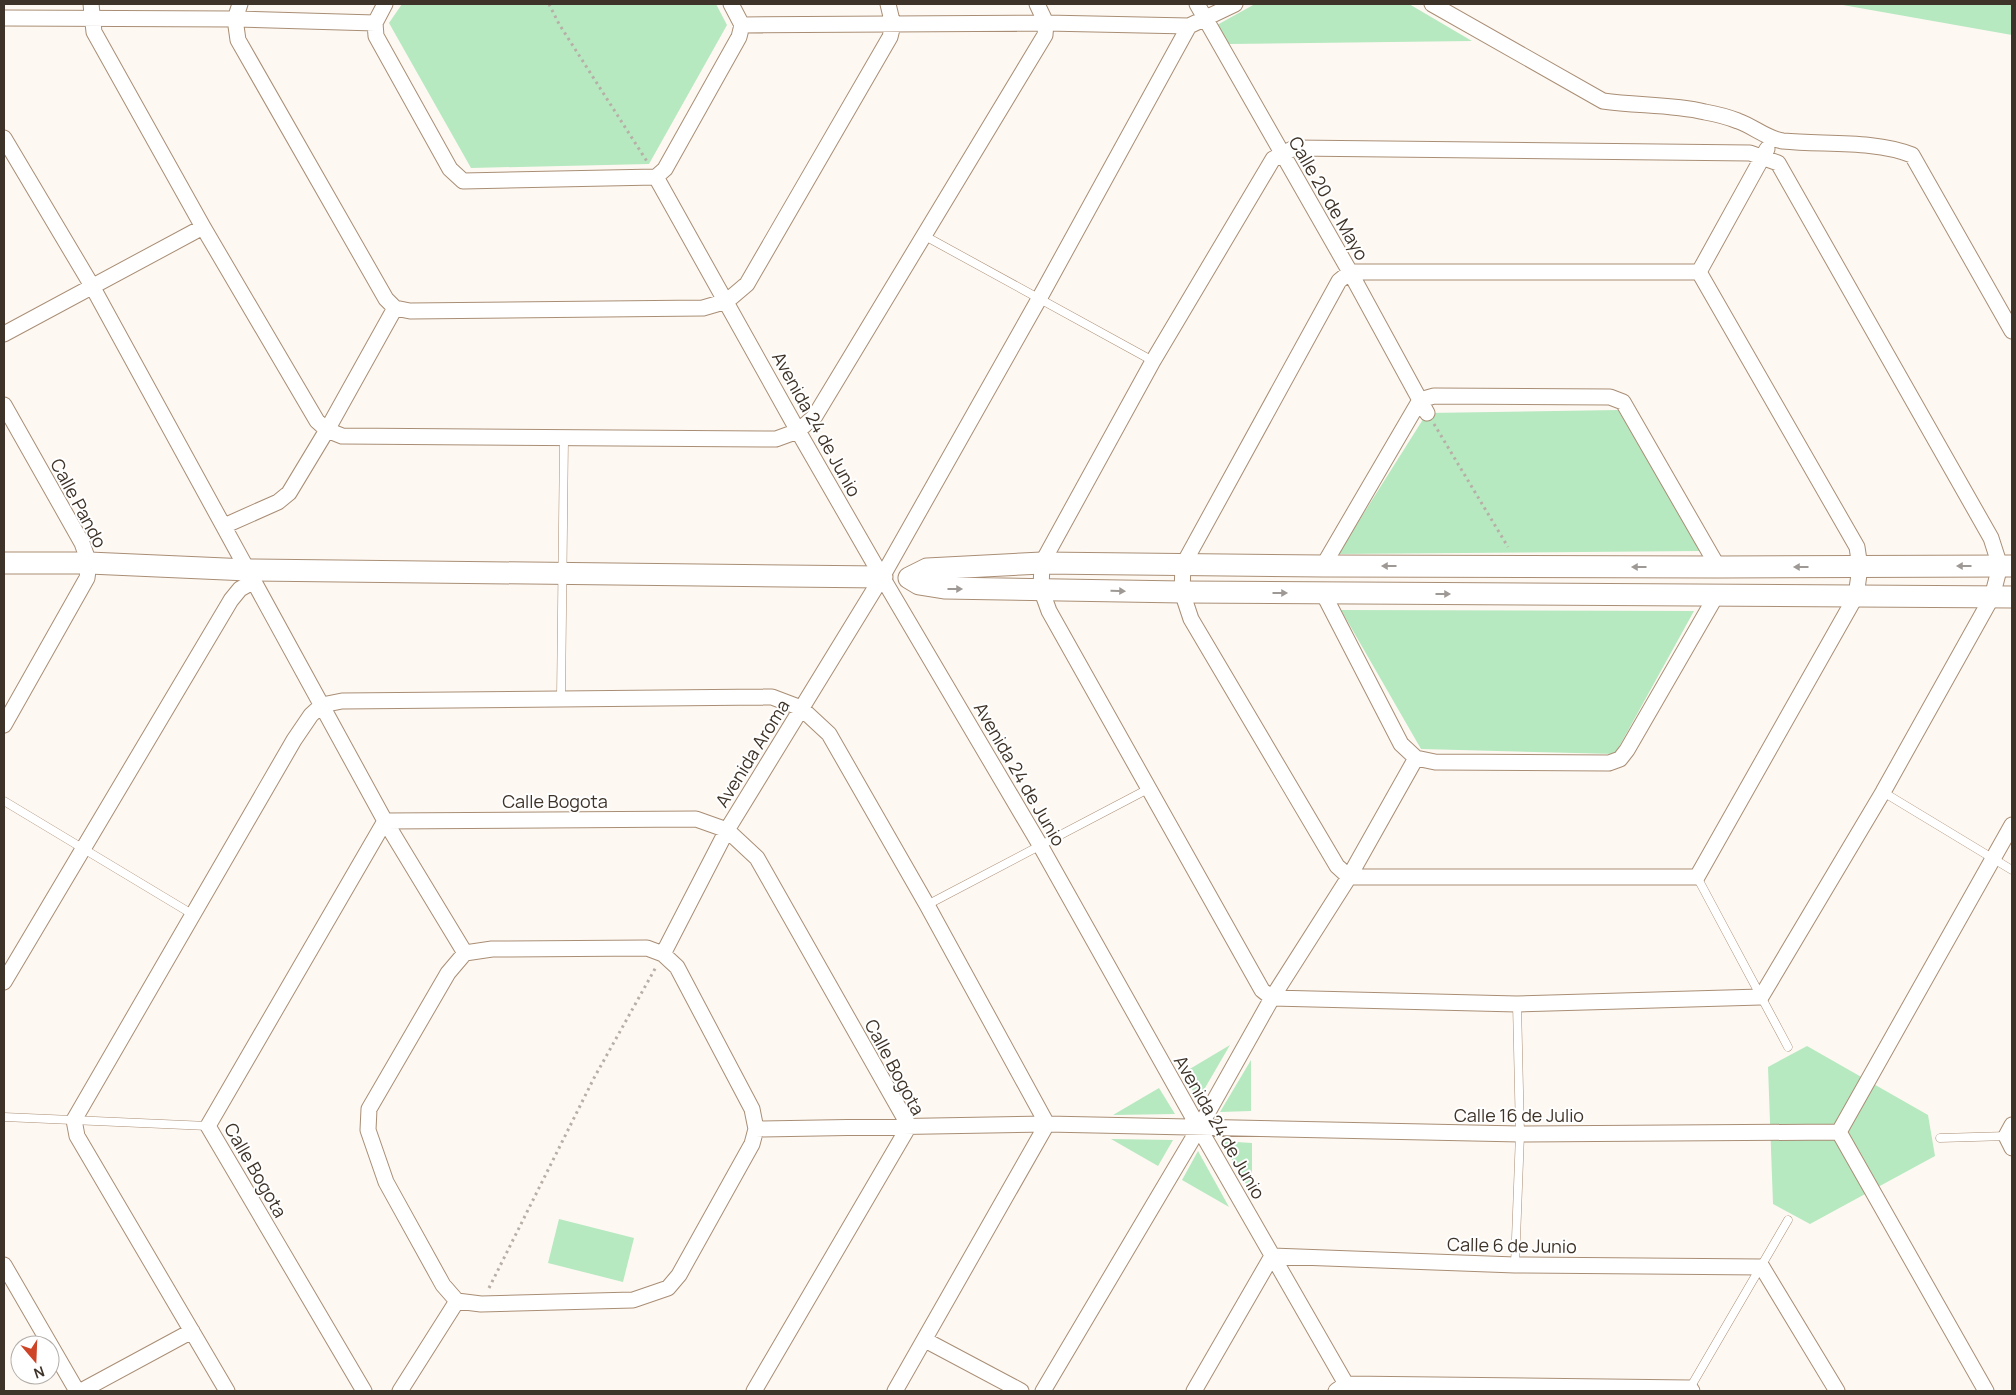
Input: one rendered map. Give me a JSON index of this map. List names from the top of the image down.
{
  "streets": {
    "street": [
      "Calle 20 de Mayo",
      "Avenida 24 de Junio",
      "Calle Pando",
      "Avenida Aroma",
      "Calle Bogota",
      "Calle 16 de Julio",
      "Calle 6 de Junio"
    ]
  },
  "crossings": [
    ["Avenida 24 de Junio", "Avenida Aroma"],
    ["Avenida 24 de Junio", "Calle 16 de Julio"],
    ["Avenida 24 de Junio", "Calle 6 de Junio"],
    ["Avenida Aroma", "Calle Bogota"],
    ["Calle Bogota", "Calle 16 de Julio"]
  ],
  "north": "bottom"
}
